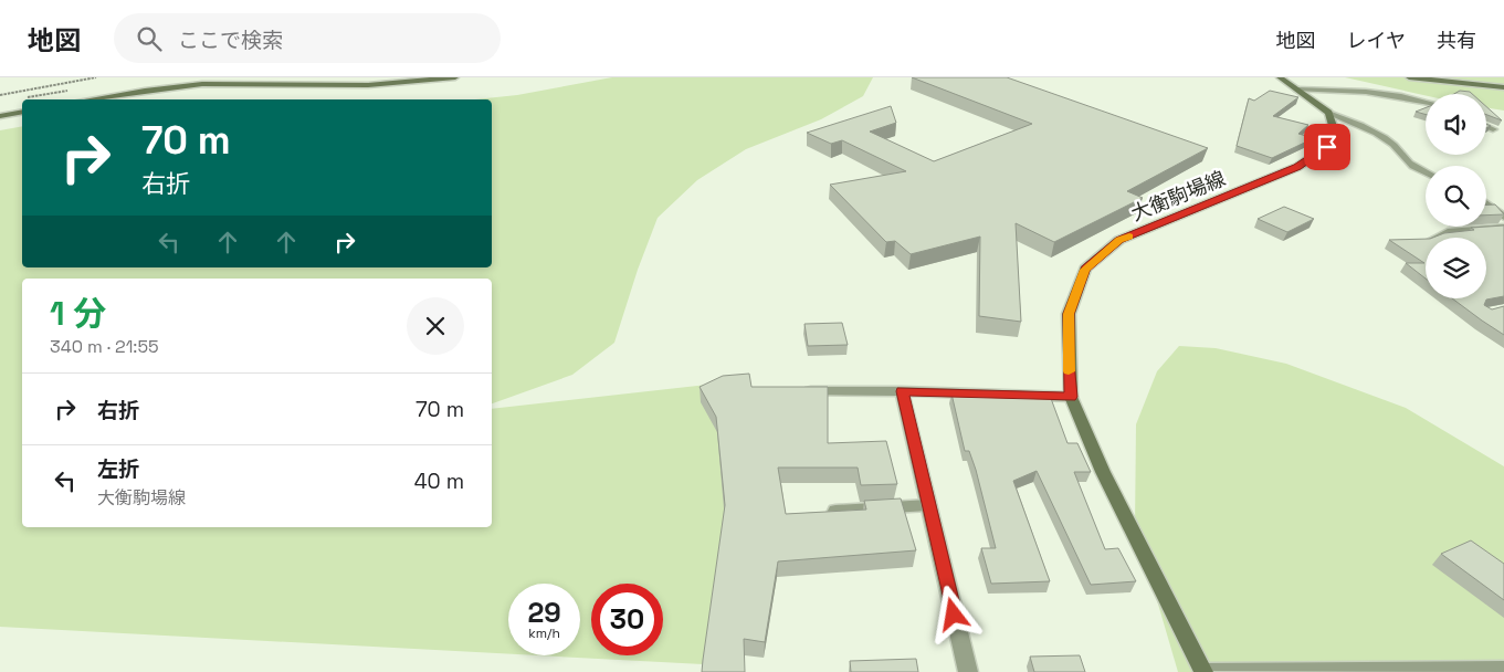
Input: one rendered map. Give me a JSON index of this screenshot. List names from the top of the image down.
{
  "streets": {
    "main road": ["大衡駒場線"]
  },
  "page": {
    "header": "地図",
    "search": "ここで検索",
    "nav": ["地図", "レイヤ", "共有"],
    "turn": ["70 m", "右折"],
    "heading": ["1 分", "340 m · 21:55"],
    "list": [
      {
        "name": "右折",
        "value": "70 m"
      },
      {
        "name": "左折",
        "note": "大衡駒場線",
        "value": "40 m"
      }
    ],
    "speed": "29 km/h",
    "limit": "30"
  }
}
